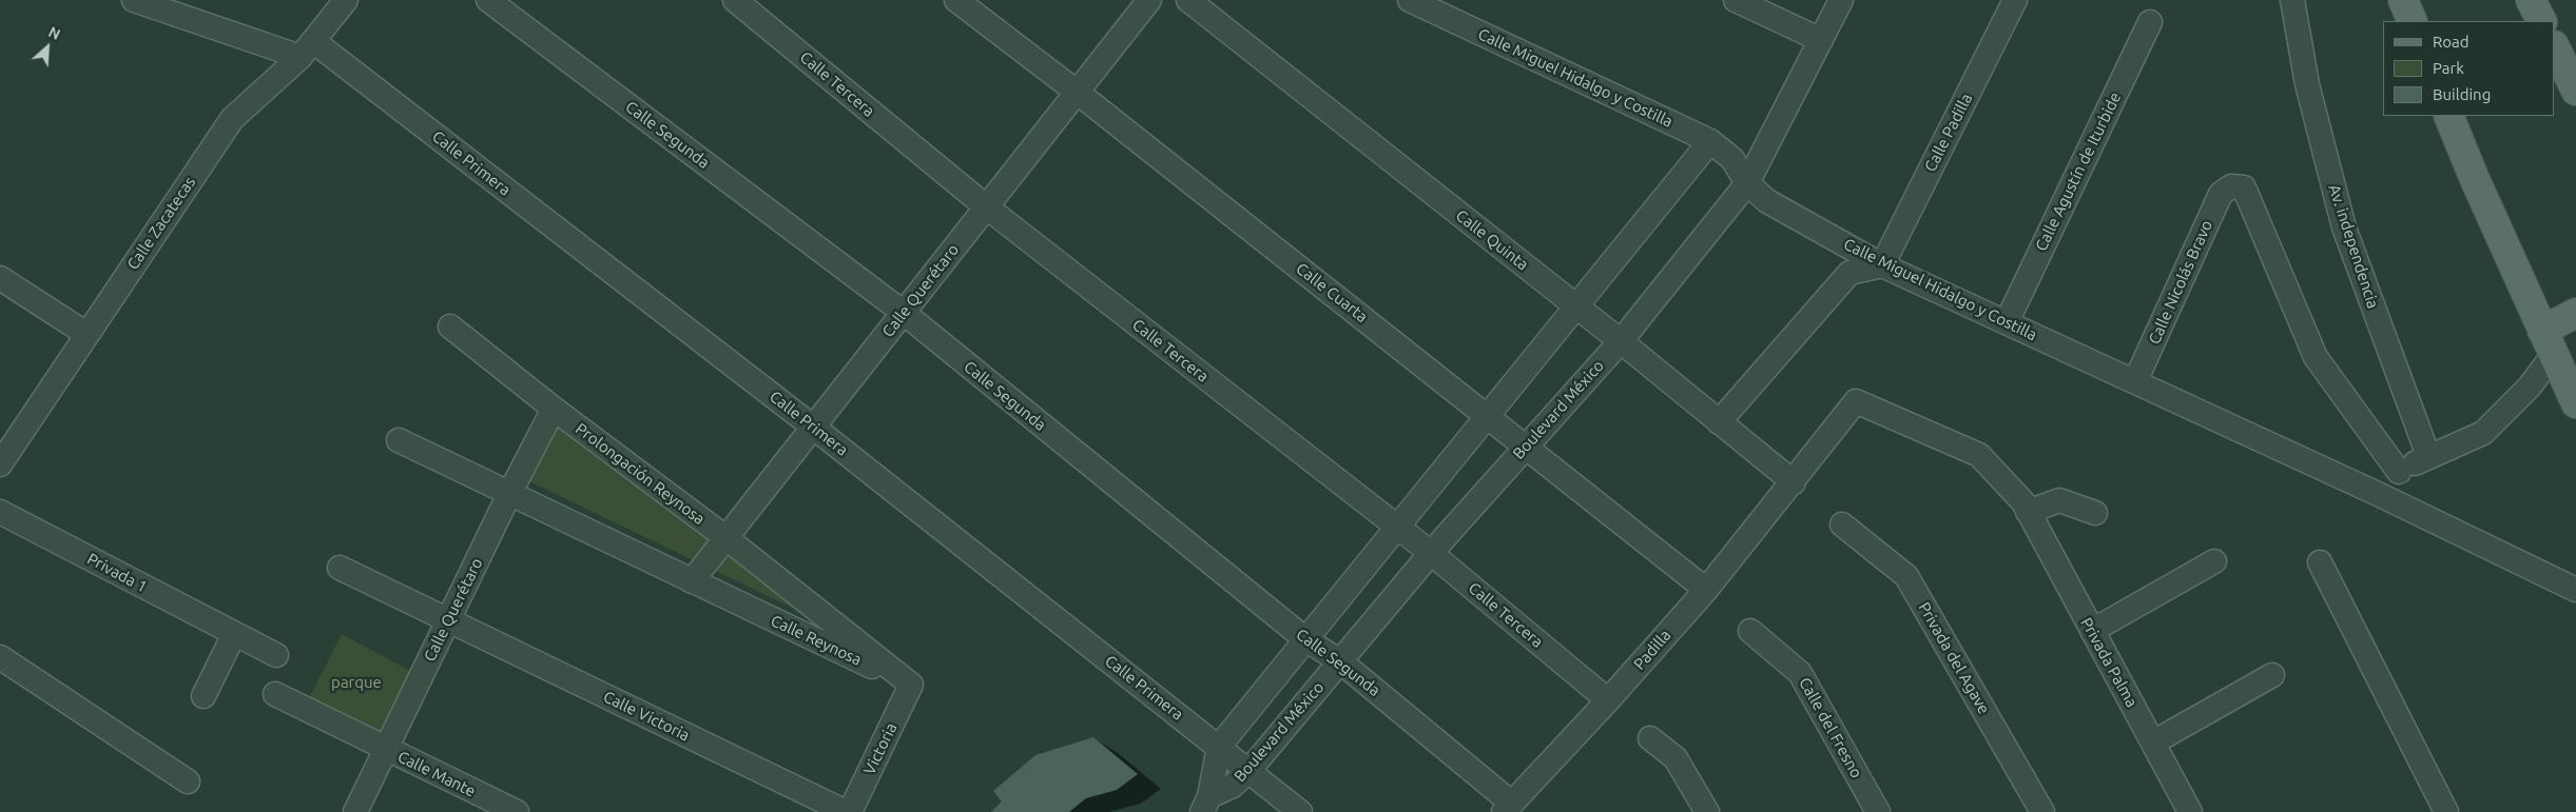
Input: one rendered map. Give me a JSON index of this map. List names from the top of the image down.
{
  "streets": {
    "street": [
      "Calle Miguel Hidalgo y Costilla",
      "Calle Tercera",
      "Calle Padilla",
      "Calle Segunda",
      "Calle Primera",
      "Calle Agustín de Iturbide",
      "Calle Zacatecas",
      "Calle Quinta",
      "Av. independencia",
      "Calle Nicolás Bravo",
      "Calle Querétaro",
      "Calle Cuarta",
      "Boulevard México",
      "Prolongación Reynosa",
      "Privada 1",
      "Calle Reynosa",
      "Padilla",
      "Privada del Agave",
      "Privada Palma",
      "Calle Victoria",
      "Calle del Fresno",
      "Victoria",
      "Calle Mante"
    ]
  },
  "crossings": [
    ["Calle Miguel Hidalgo y Costilla", "Calle Padilla"],
    ["Calle Miguel Hidalgo y Costilla", "Calle Agustín de Iturbide"],
    ["Calle Miguel Hidalgo y Costilla", "Calle Nicolás Bravo"],
    ["Calle Miguel Hidalgo y Costilla", "Boulevard México"],
    ["Calle Tercera", "Calle Querétaro"],
    ["Calle Tercera", "Boulevard México"],
    ["Calle Tercera", "Padilla"],
    ["Calle Segunda", "Calle Querétaro"],
    ["Calle Segunda", "Boulevard México"],
    ["Calle Segunda", "Padilla"],
    ["Calle Primera", "Calle Zacatecas"],
    ["Calle Primera", "Calle Querétaro"],
    ["Calle Primera", "Boulevard México"],
    ["Calle Quinta", "Boulevard México"],
    ["Calle Quinta", "Padilla"],
    ["Calle Quinta", "Privada Palma"],
    ["Calle Querétaro", "Calle Cuarta"],
    ["Calle Querétaro", "Prolongación Reynosa"],
    ["Calle Querétaro", "Calle Reynosa"],
    ["Calle Querétaro", "Calle Victoria"],
    ["Calle Querétaro", "Calle Mante"],
    ["Calle Cuarta", "Boulevard México"],
    ["Calle Cuarta", "Padilla"],
    ["Prolongación Reynosa", "Calle Reynosa"],
    ["Calle Reynosa", "Victoria"],
    ["Padilla", "Privada Palma"]
  ],
  "parks": ["parque"],
  "legend": ["Road", "Park", "Building"],
  "north": "top right"
}
